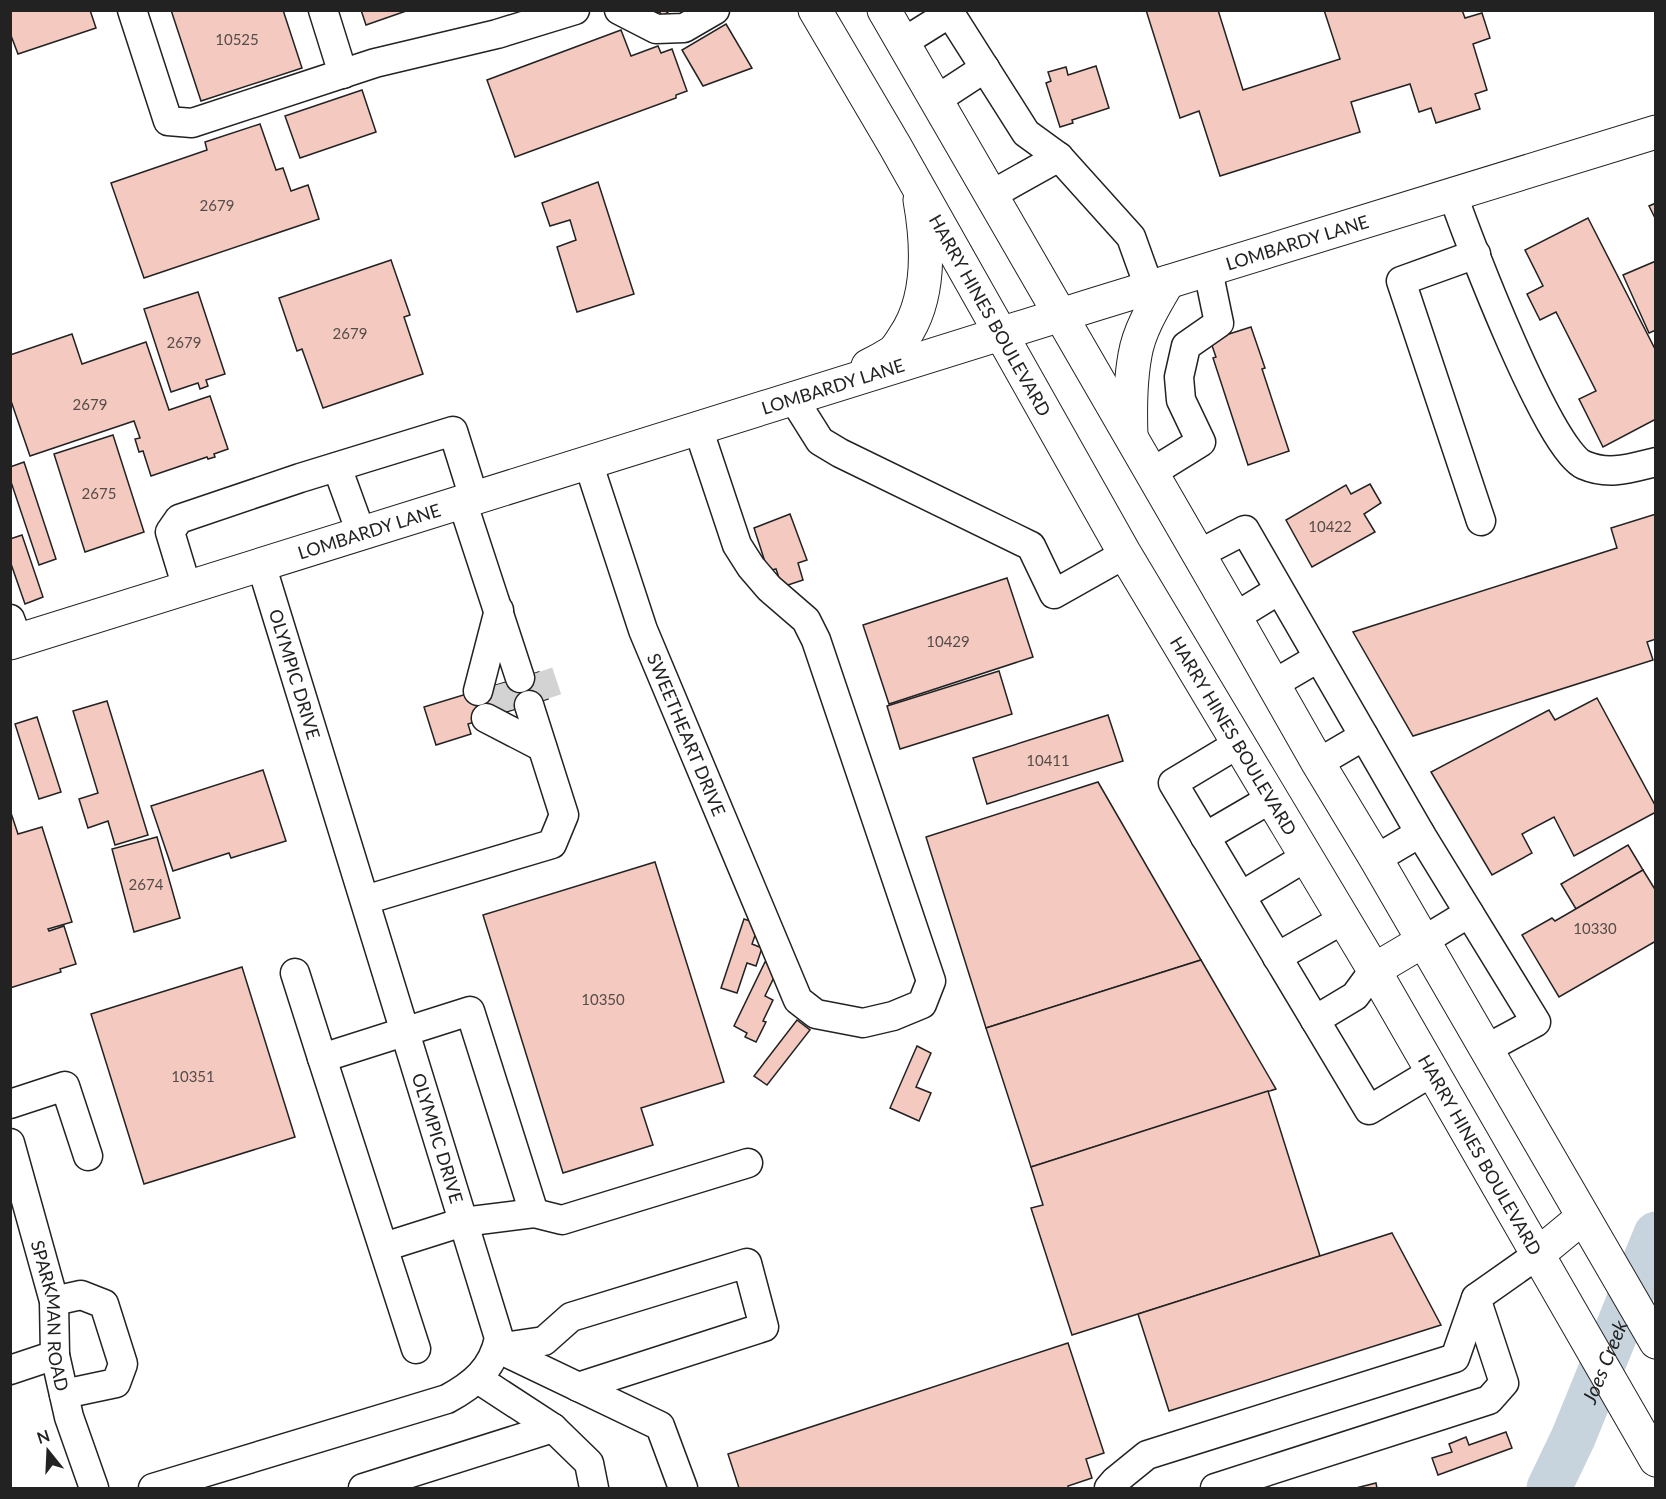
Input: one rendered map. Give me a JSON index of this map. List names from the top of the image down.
{
  "streets": {
    "main road": ["LOMBARDY LANE", "HARRY HINES BOULEVARD"],
    "street": ["OLYMPIC DRIVE", "SWEETHEART DRIVE", "SPARKMAN ROAD"]
  },
  "crossings": [
    ["LOMBARDY LANE", "HARRY HINES BOULEVARD"],
    ["LOMBARDY LANE", "OLYMPIC DRIVE"],
    ["LOMBARDY LANE", "SWEETHEART DRIVE"]
  ],
  "water": ["Joes Creek"],
  "house_numbers": [
    "10525",
    "2679",
    "2679",
    "2679",
    "2679",
    "2675",
    "10422",
    "10429",
    "10411",
    "2674",
    "10330",
    "10350",
    "10351"
  ],
  "north": "top"
}
